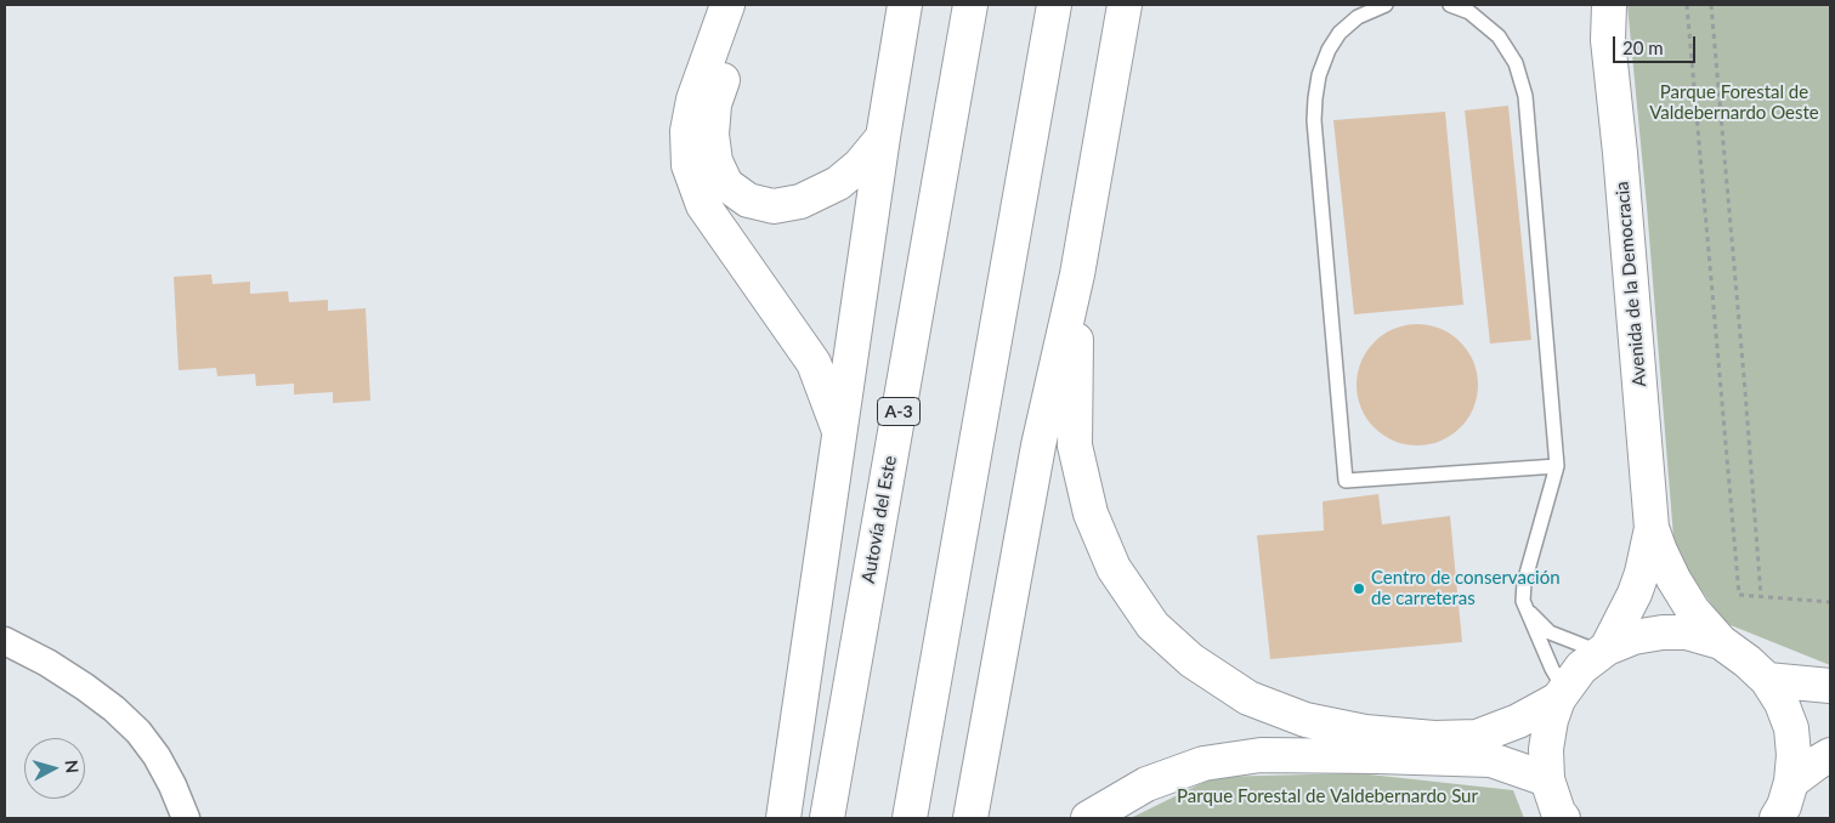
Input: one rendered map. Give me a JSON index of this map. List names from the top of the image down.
{
  "streets": {
    "main road": ["Avenida de la Democracia", "A-3", "Autovía del Este"]
  },
  "parks": ["Parque Forestal de Valdebernardo Oeste", "Parque Forestal de Valdebernardo Sur"],
  "places": ["Centro de conservación de carreteras"],
  "scale_bar": "20 m",
  "north": "right"
}
